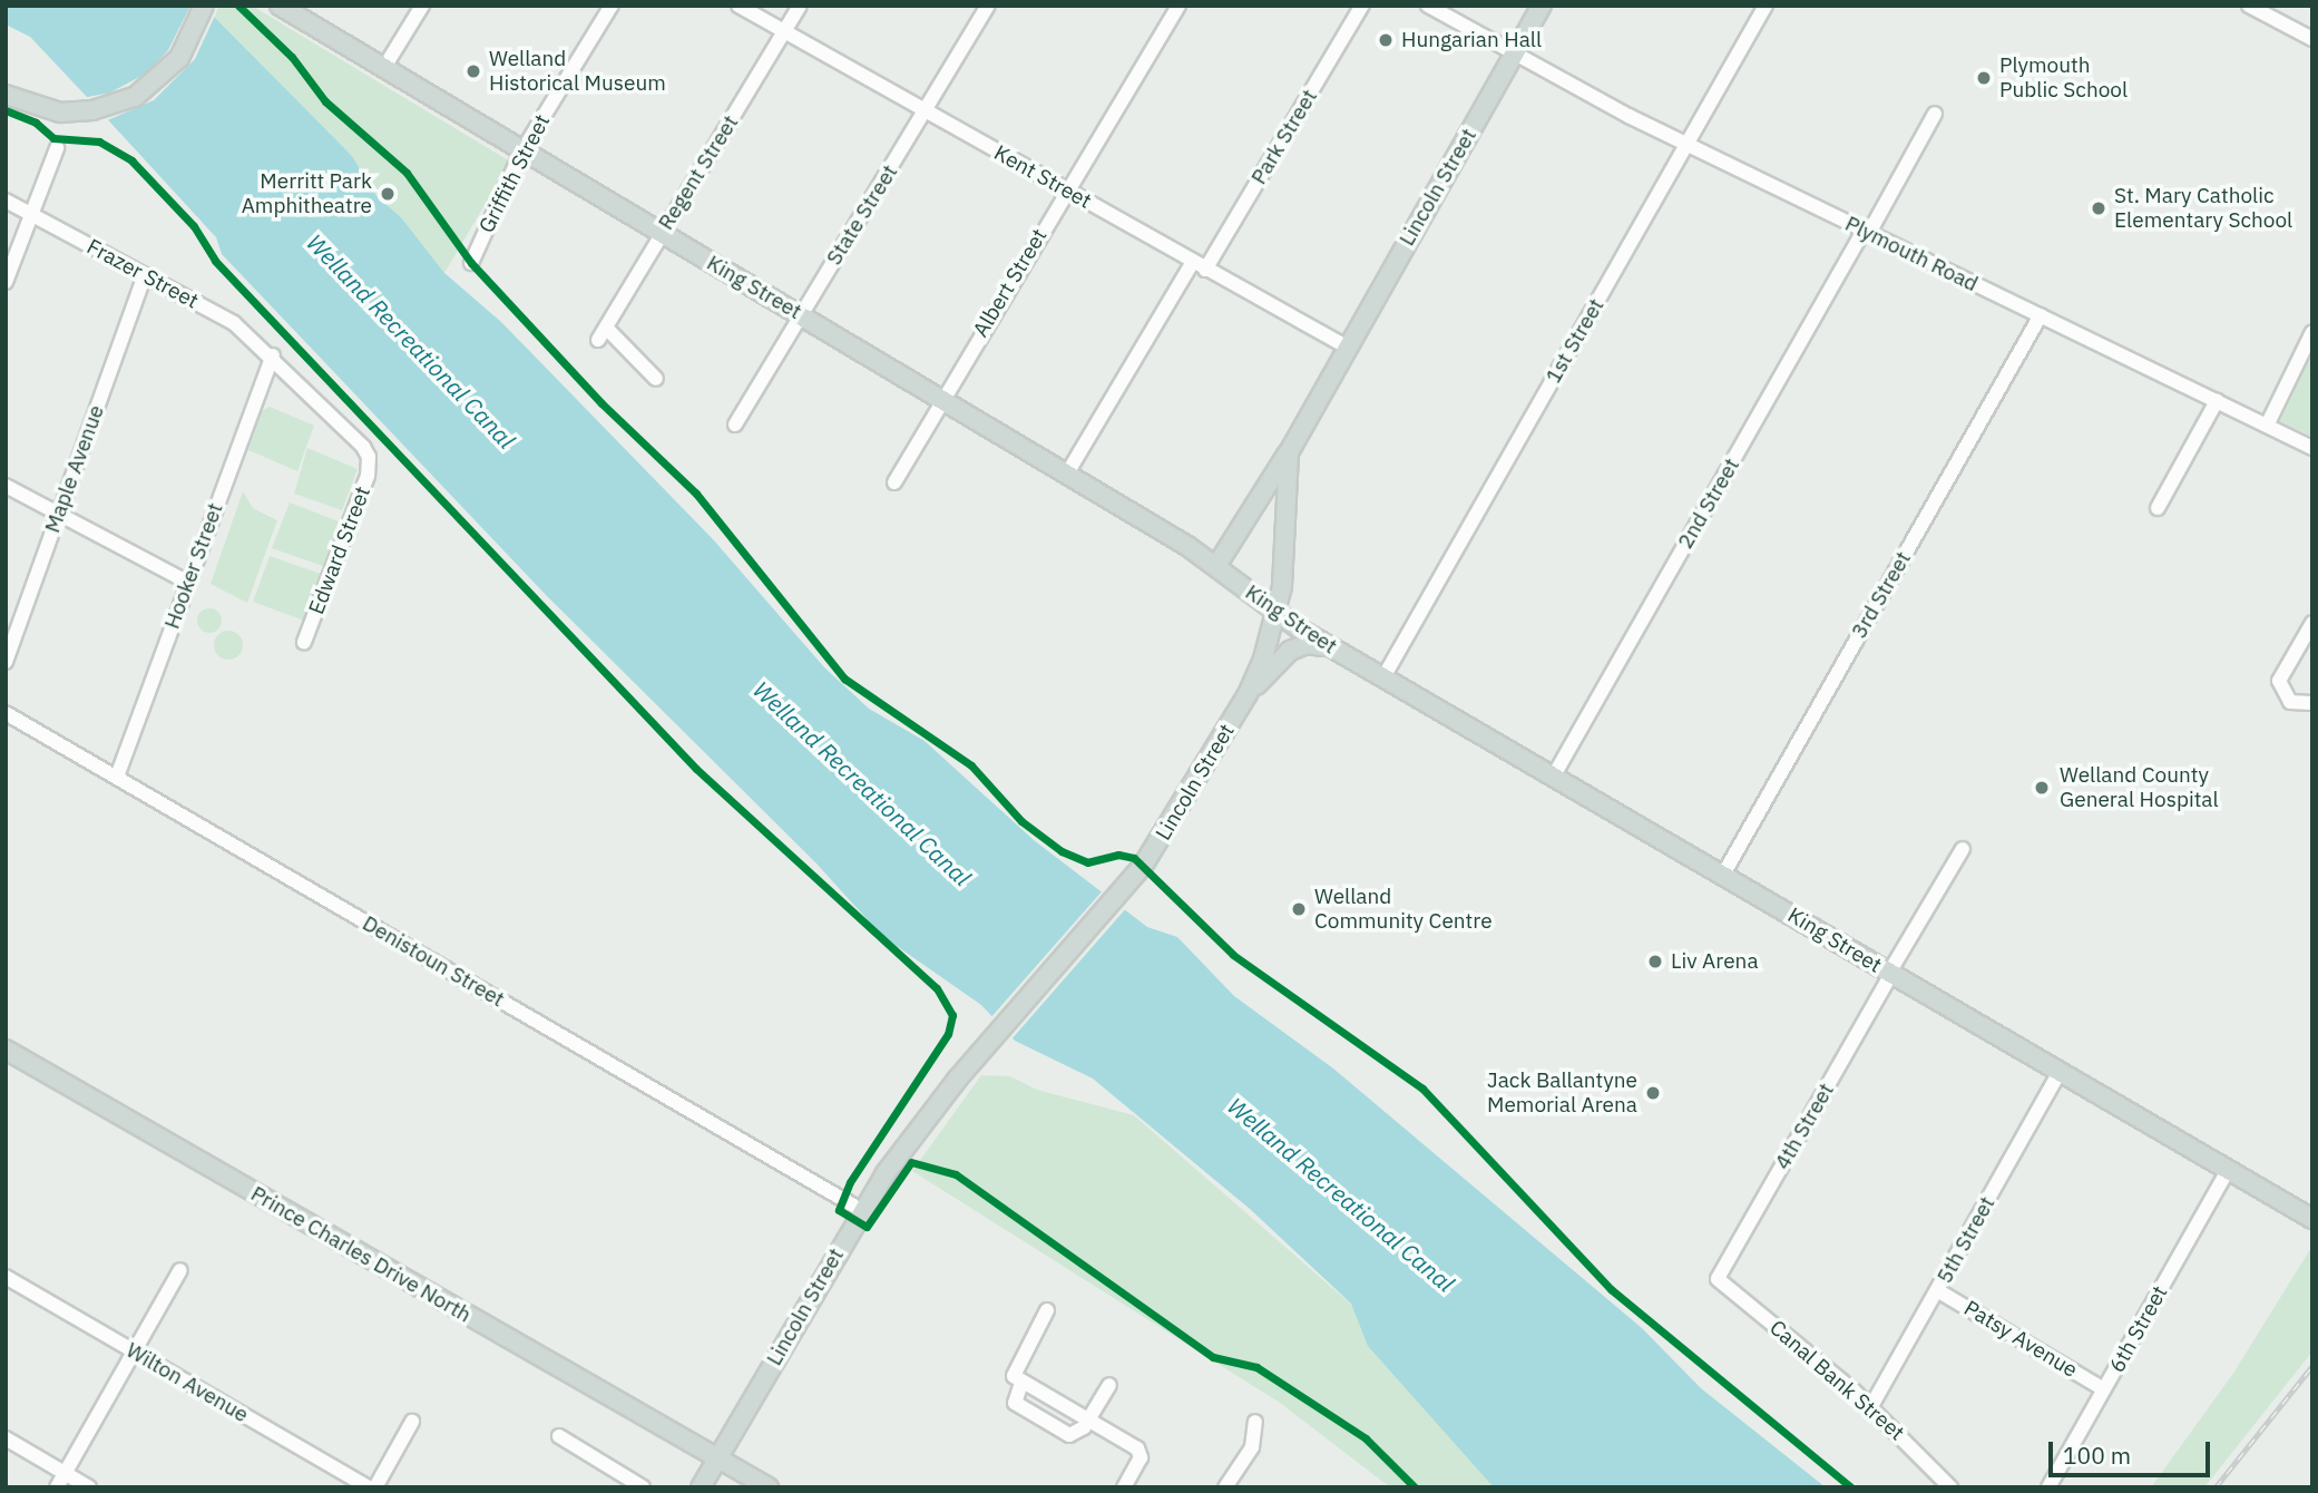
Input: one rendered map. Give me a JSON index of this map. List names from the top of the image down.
{
  "streets": {
    "main road": ["Lincoln Street", "King Street", "Prince Charles Drive North"],
    "street": [
      "Park Street",
      "Regent Street",
      "Griffith Street",
      "Kent Street",
      "State Street",
      "Plymouth Road",
      "Frazer Street",
      "Albert Street",
      "1st Street",
      "Maple Avenue",
      "2nd Street",
      "Edward Street",
      "Hooker Street",
      "3rd Street",
      "Denistoun Street",
      "4th Street",
      "5th Street",
      "6th Street",
      "Patsy Avenue",
      "Canal Bank Street",
      "Wilton Avenue"
    ]
  },
  "crossings": [
    ["Park Street", "Kent Street"],
    ["Park Street", "King Street"],
    ["Regent Street", "Kent Street"],
    ["Regent Street", "King Street"],
    ["Griffith Street", "King Street"],
    ["Kent Street", "Lincoln Street"],
    ["Kent Street", "State Street"],
    ["Kent Street", "Albert Street"],
    ["Lincoln Street", "Plymouth Road"],
    ["Lincoln Street", "King Street"],
    ["Lincoln Street", "Denistoun Street"],
    ["Lincoln Street", "Prince Charles Drive North"],
    ["State Street", "King Street"],
    ["Plymouth Road", "1st Street"],
    ["Plymouth Road", "2nd Street"],
    ["Plymouth Road", "3rd Street"],
    ["Frazer Street", "Maple Avenue"],
    ["Frazer Street", "Edward Street"],
    ["Frazer Street", "Hooker Street"],
    ["Albert Street", "King Street"],
    ["King Street", "1st Street"],
    ["King Street", "2nd Street"],
    ["King Street", "3rd Street"],
    ["King Street", "4th Street"],
    ["King Street", "5th Street"],
    ["King Street", "6th Street"],
    ["Edward Street", "Hooker Street"],
    ["Hooker Street", "Denistoun Street"],
    ["4th Street", "Canal Bank Street"],
    ["5th Street", "Patsy Avenue"],
    ["5th Street", "Canal Bank Street"],
    ["6th Street", "Patsy Avenue"]
  ],
  "water": ["Welland Recreational Canal"],
  "places": [
    "Hungarian Hall",
    "Welland Historical Museum",
    "Plymouth Public School",
    "Merritt Park Amphitheatre",
    "St. Mary Catholic Elementary School",
    "Welland County General Hospital",
    "Welland Community Centre",
    "Liv Arena",
    "Jack Ballantyne Memorial Arena"
  ],
  "scale_bar": "100 m"
}
